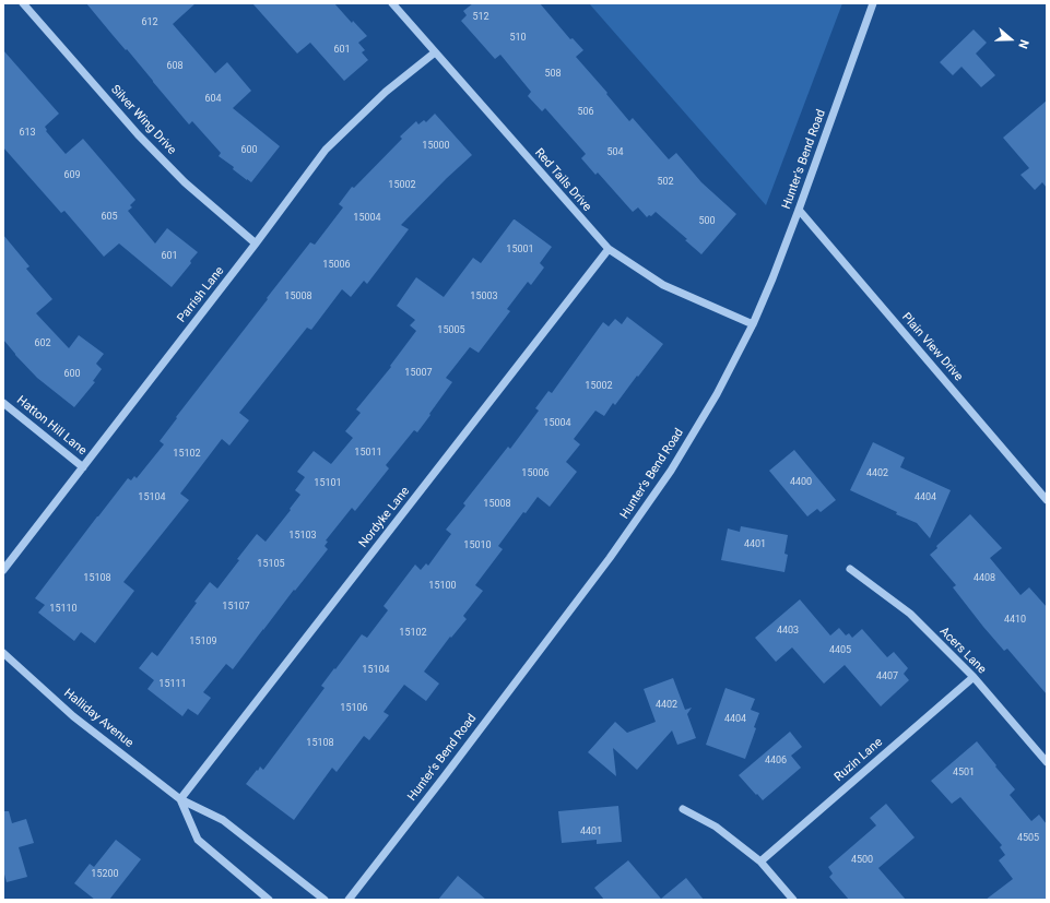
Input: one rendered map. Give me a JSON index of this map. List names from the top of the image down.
{
  "streets": {
    "street": [
      "Silver Wing Drive",
      "Hunter's Bend Road",
      "Red Tails Drive",
      "Parrish Lane",
      "Plain View Drive",
      "Hatton Hill Lane",
      "Nordyke Lane",
      "Acers Lane",
      "Halliday Avenue",
      "Ruzin Lane"
    ]
  },
  "crossings": [
    ["Silver Wing Drive", "Parrish Lane"],
    ["Hunter's Bend Road", "Red Tails Drive"],
    ["Hunter's Bend Road", "Plain View Drive"],
    ["Red Tails Drive", "Parrish Lane"],
    ["Red Tails Drive", "Nordyke Lane"],
    ["Parrish Lane", "Hatton Hill Lane"],
    ["Nordyke Lane", "Halliday Avenue"],
    ["Acers Lane", "Ruzin Lane"]
  ],
  "house_numbers": [
    "512",
    "612",
    "510",
    "601",
    "608",
    "508",
    "604",
    "506",
    "613",
    "15000",
    "600",
    "504",
    "609",
    "502",
    "15002",
    "605",
    "15004",
    "500",
    "15001",
    "601",
    "15006",
    "15008",
    "15003",
    "15005",
    "602",
    "15007",
    "600",
    "15002",
    "15004",
    "15011",
    "15102",
    "15006",
    "4402",
    "4400",
    "15101",
    "15104",
    "4404",
    "15008",
    "15103",
    "4401",
    "15010",
    "15105",
    "15108",
    "4408",
    "15100",
    "15107",
    "15110",
    "4410",
    "4403",
    "15102",
    "15109",
    "4405",
    "15104",
    "4407",
    "15111",
    "4402",
    "15106",
    "4404",
    "15108",
    "4406",
    "4501",
    "4401",
    "4505",
    "4500",
    "15200"
  ],
  "north": "right"
}
